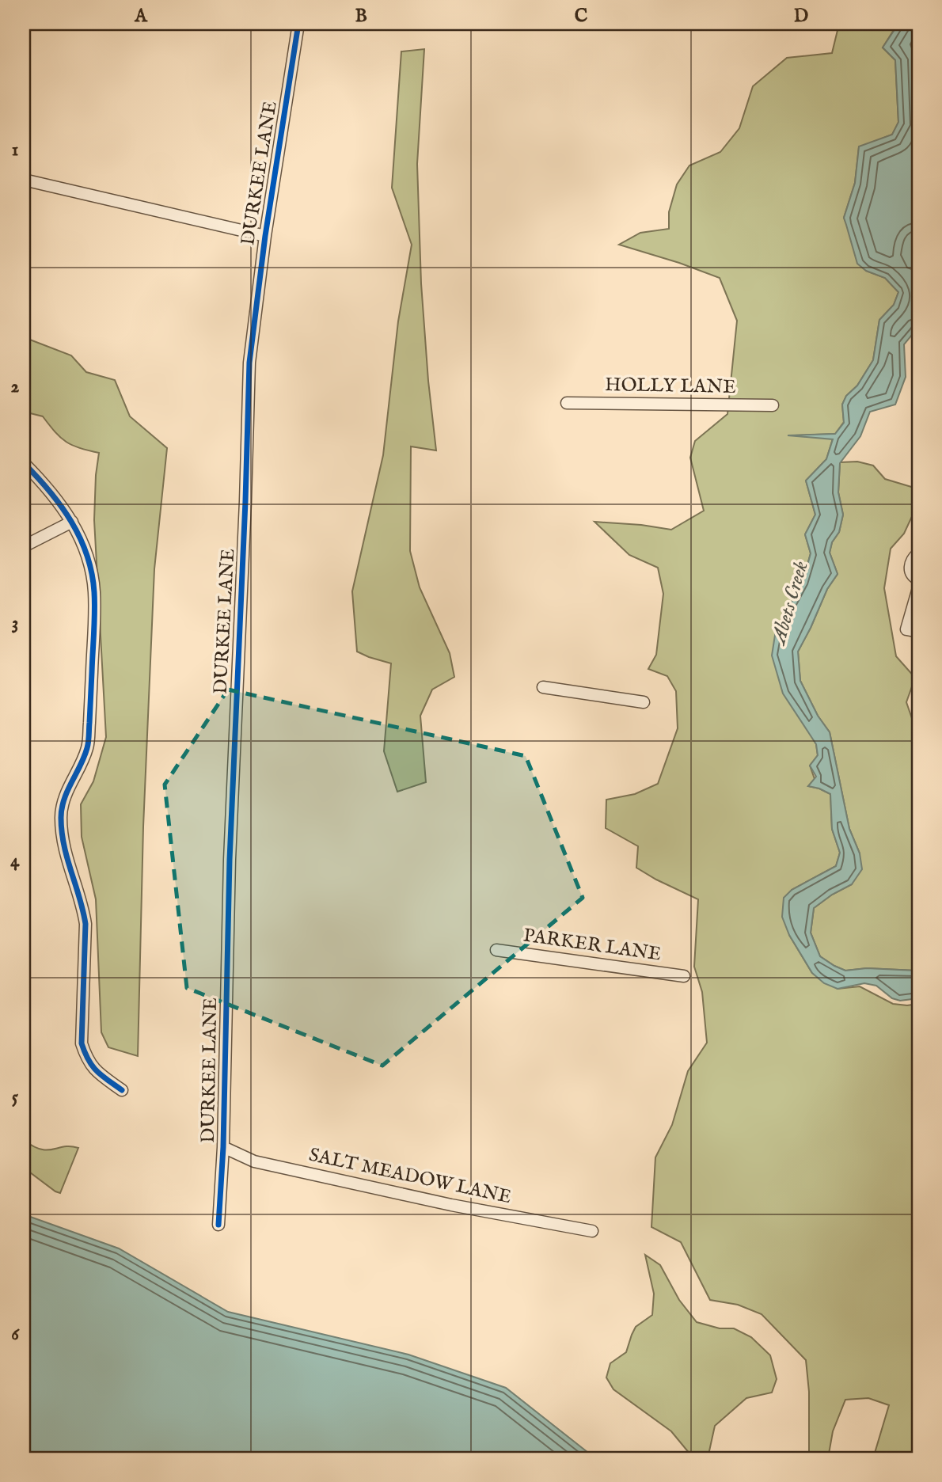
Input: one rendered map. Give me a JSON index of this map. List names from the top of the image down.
{
  "streets": {
    "street": [
      "DURKEE LANE",
      "HOLLY LANE",
      "PARKER LANE",
      "SALT MEADOW LANE"
    ]
  },
  "crossings": [
    ["DURKEE LANE", "SALT MEADOW LANE"]
  ],
  "water": ["Abets Creek"],
  "grid": {
    "columns": [
      "A",
      "B",
      "C",
      "D"
    ],
    "rows": [
      "1",
      "2",
      "3",
      "4",
      "5",
      "6"
    ]
  }
}
